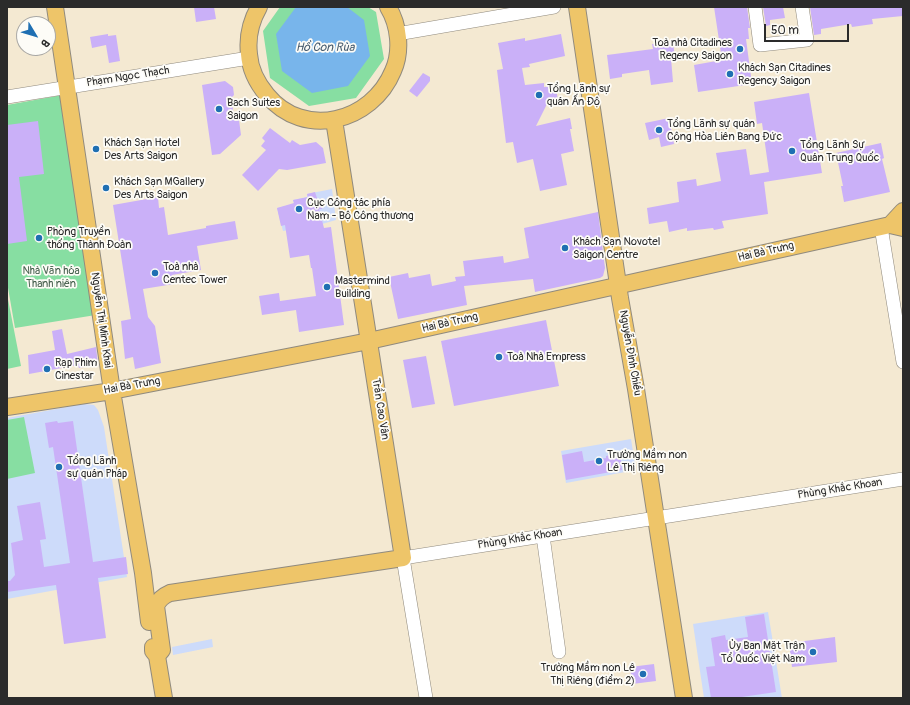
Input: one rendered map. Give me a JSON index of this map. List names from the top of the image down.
{
  "streets": {
    "main road": [
      "Hai Bà Trưng",
      "Nguyễn Thị Minh Khai",
      "Nguyễn Đình Chiểu",
      "Trần Cao Vân",
      "Phùng Khắc Khoan"
    ],
    "street": ["Phạm Ngọc Thạch"]
  },
  "crossings": [
    ["Phạm Ngọc Thạch", "Nguyễn Thị Minh Khai"],
    ["Hai Bà Trưng", "Nguyễn Thị Minh Khai"],
    ["Hai Bà Trưng", "Nguyễn Đình Chiểu"],
    ["Hai Bà Trưng", "Trần Cao Vân"],
    ["Nguyễn Thị Minh Khai", "Phùng Khắc Khoan"],
    ["Nguyễn Đình Chiểu", "Phùng Khắc Khoan"],
    ["Trần Cao Vân", "Phùng Khắc Khoan"]
  ],
  "water": ["Hồ Con Rùa"],
  "parks": ["Nhà Văn hóa Thanh niên"],
  "places": [
    "Toà nhà Citadines Regency Saigon",
    "Khách Sạn Citadines Regency Saigon",
    "Tổng Lãnh sự quán Ấn Độ",
    "Bach Suites Saigon",
    "Tổng Lãnh sự quán Cộng Hòa Liên Bang Ðức",
    "Khách Sạn Hotel Des Arts Saigon",
    "Tổng Lãnh Sự Quán Trung Quốc",
    "Khách Sạn MGallery Des Arts Saigon",
    "Cục Công tác phía Nam - Bộ Công thương",
    "Phòng Truyền thống Thành Đoàn",
    "Khách Sạn Novotel Saigon Centre",
    "Toà nhà Centec Tower",
    "Mastermind Building",
    "Toà Nhà Empress",
    "Rạp Phim Cinestar",
    "Trường Mầm non Lê Thị Riêng",
    "Tổng Lãnh sự quán Pháp",
    "Ủy Ban Mặt Trận Tổ Quốc Việt Nam",
    "Trường Mầm non Lê Thị Riêng (điểm 2)"
  ],
  "scale_bar": "50 m",
  "north": "bottom right"
}
